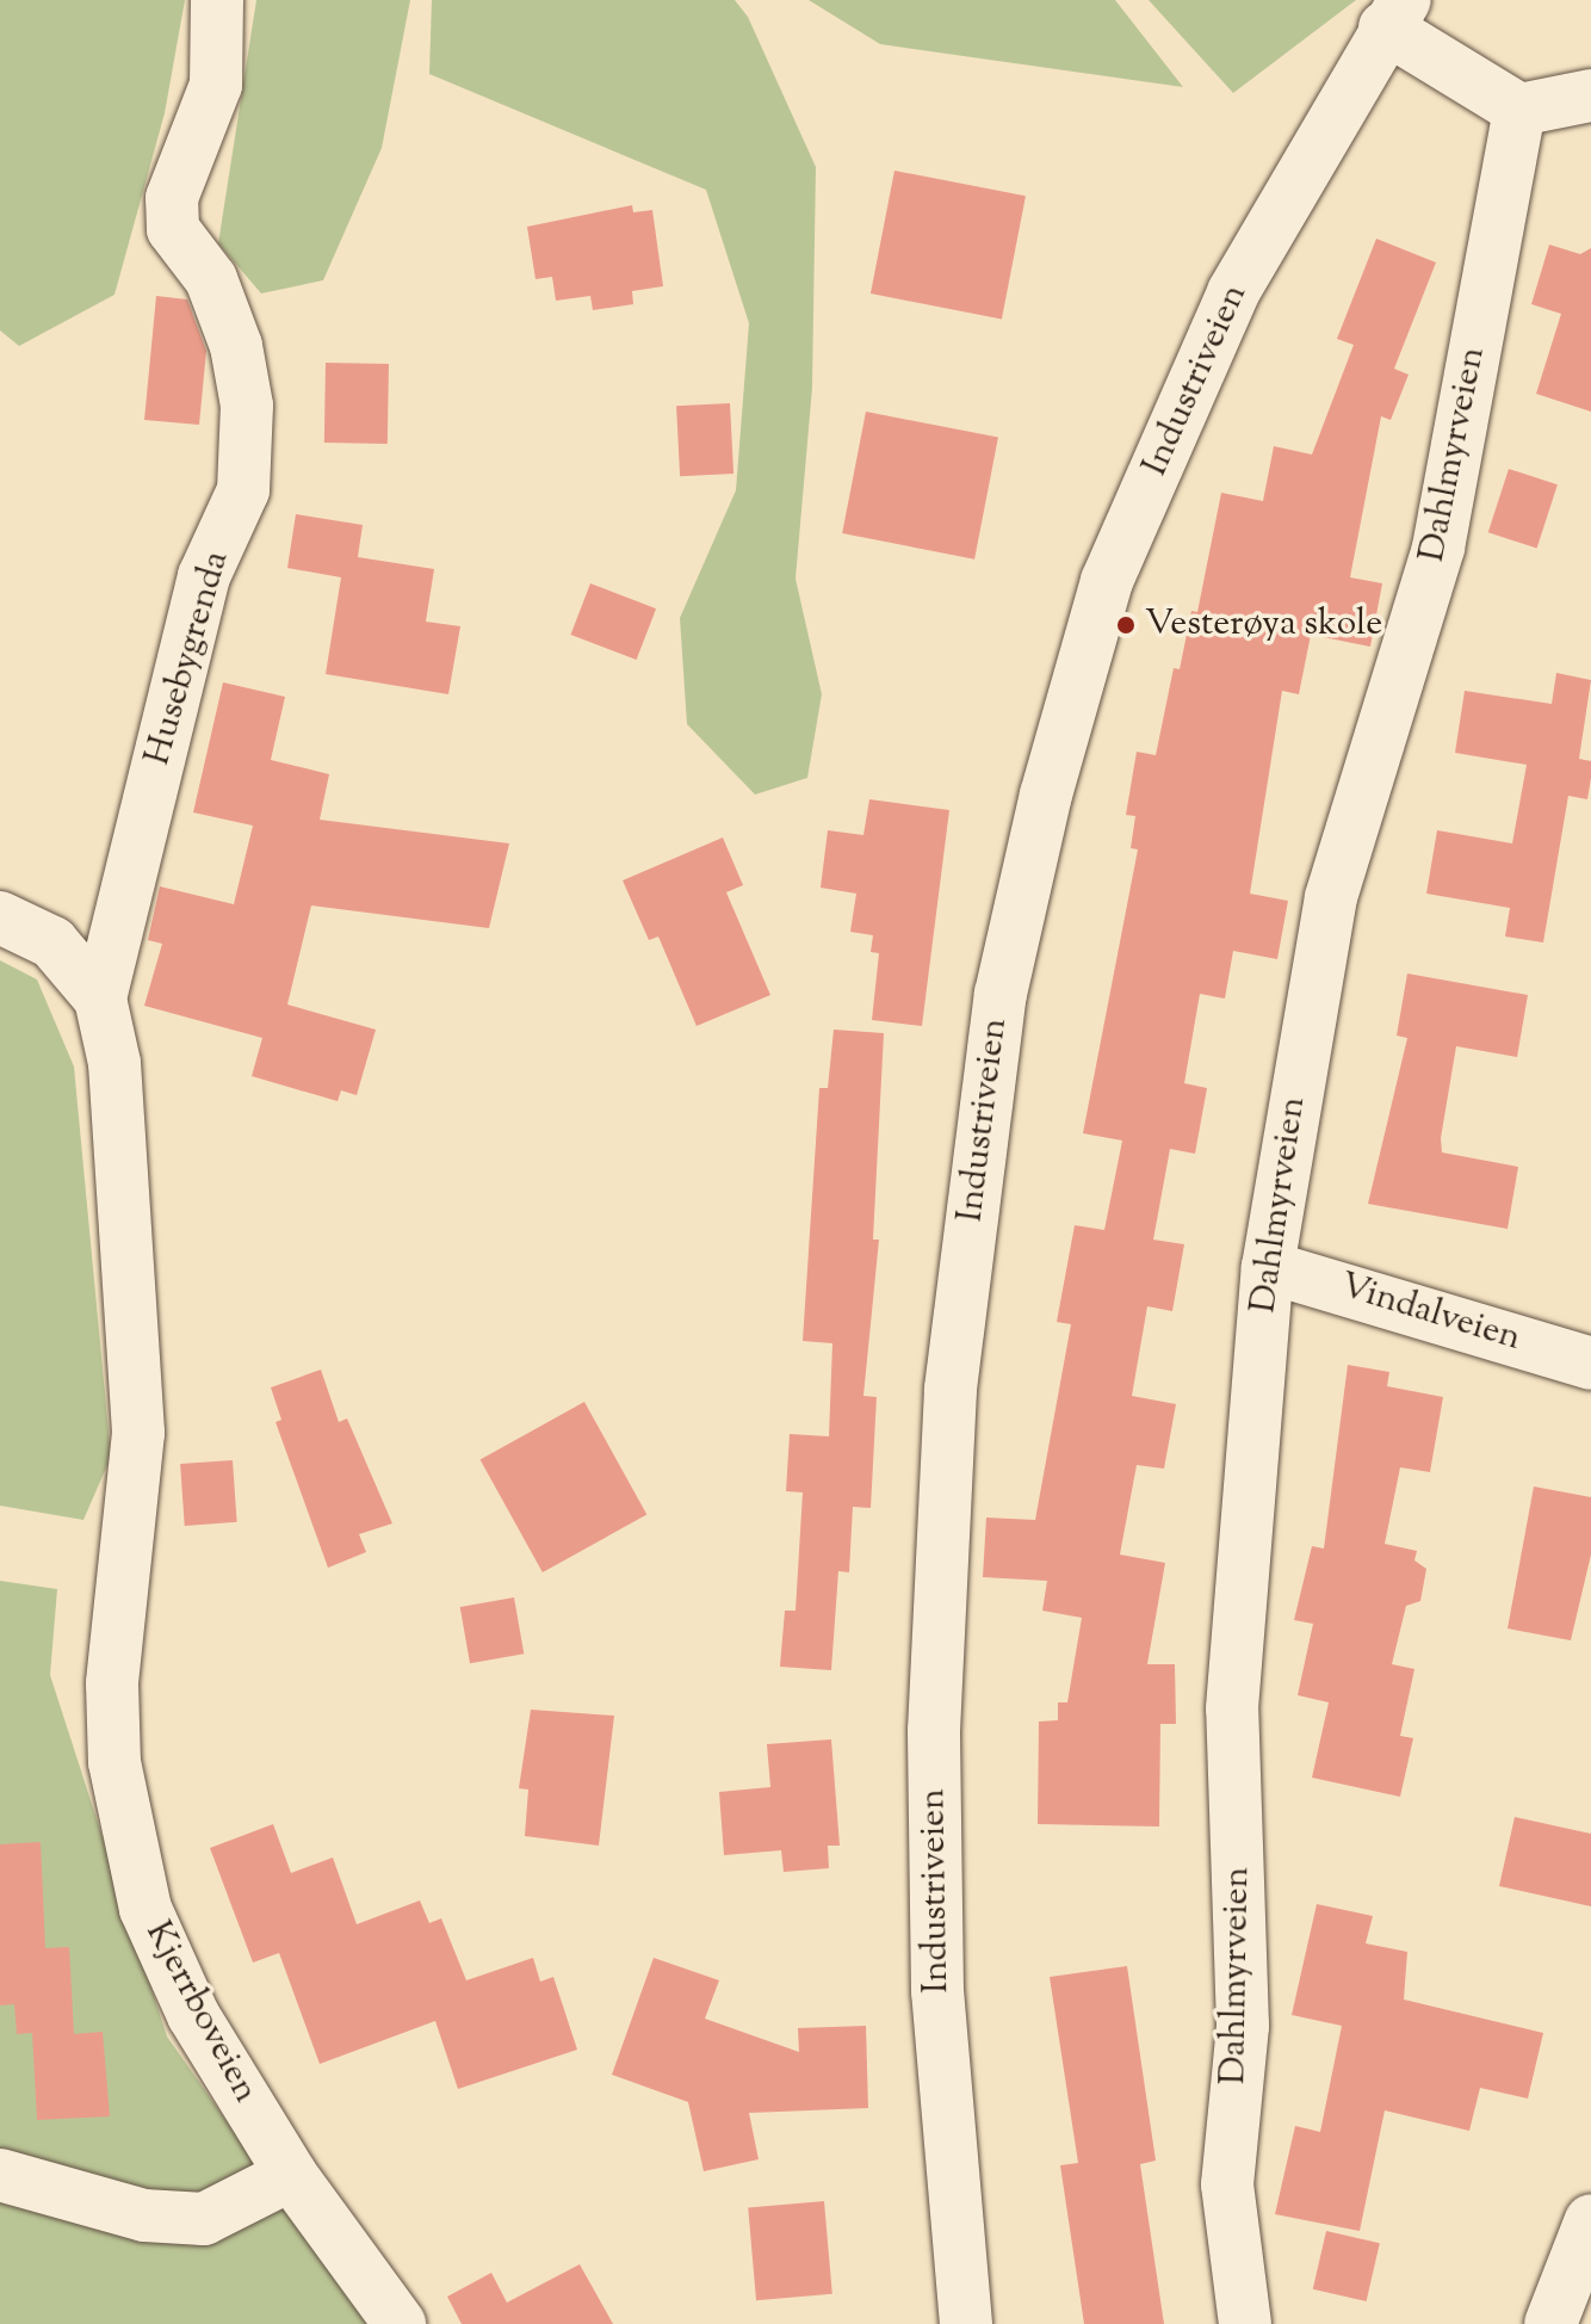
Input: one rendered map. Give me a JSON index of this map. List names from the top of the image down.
{
  "streets": {
    "street": [
      "Industriveien",
      "Dahlmyrveien",
      "Husebygrenda",
      "Vindalveien",
      "Kjerrboveien"
    ]
  },
  "crossings": [
    ["Dahlmyrveien", "Vindalveien"],
    ["Husebygrenda", "Kjerrboveien"]
  ],
  "places": ["Vesterøya skole"]
}
